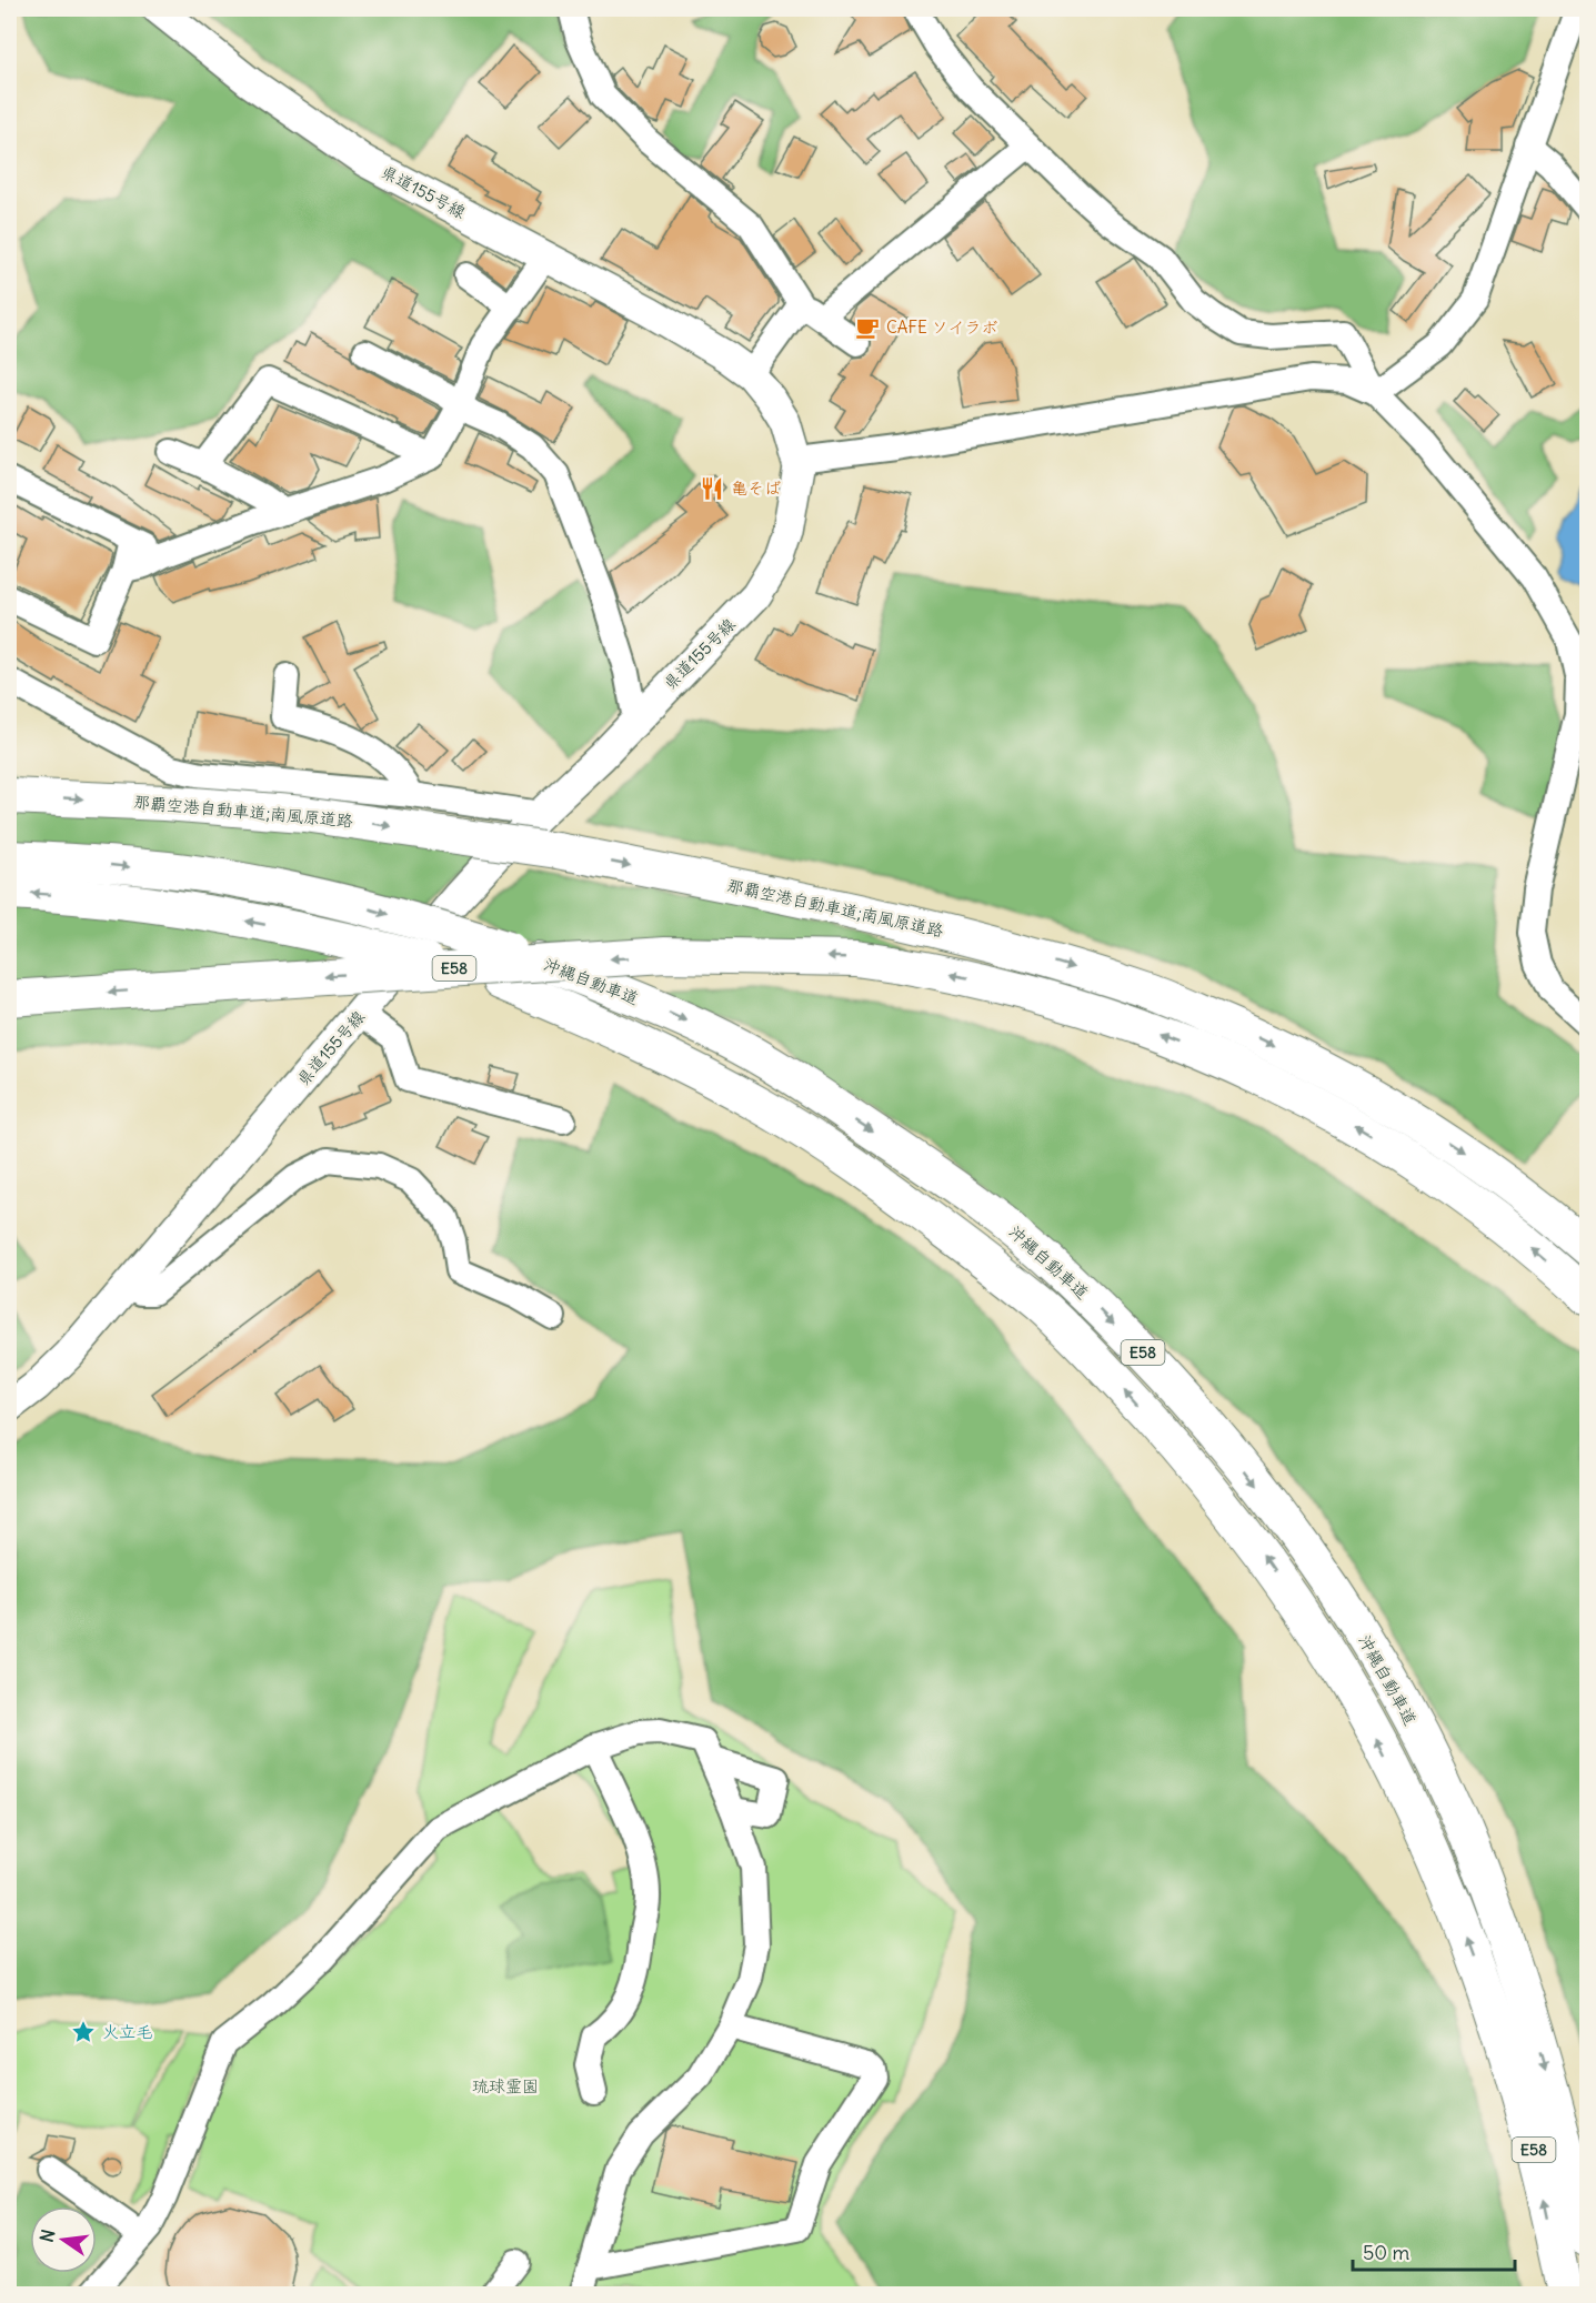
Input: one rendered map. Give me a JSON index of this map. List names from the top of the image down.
{
  "streets": {
    "highway": ["那覇空港自動車道;南風原道路", "E58", "沖縄自動車道"],
    "main road": ["県道155号線"]
  },
  "parks": ["琉球霊園"],
  "places": {
    "cafe": ["CAFE ソイラボ"],
    "restaurant": ["亀そば"],
    "place": ["火立毛"]
  },
  "scale_bar": "50 m",
  "north": "left"
}
